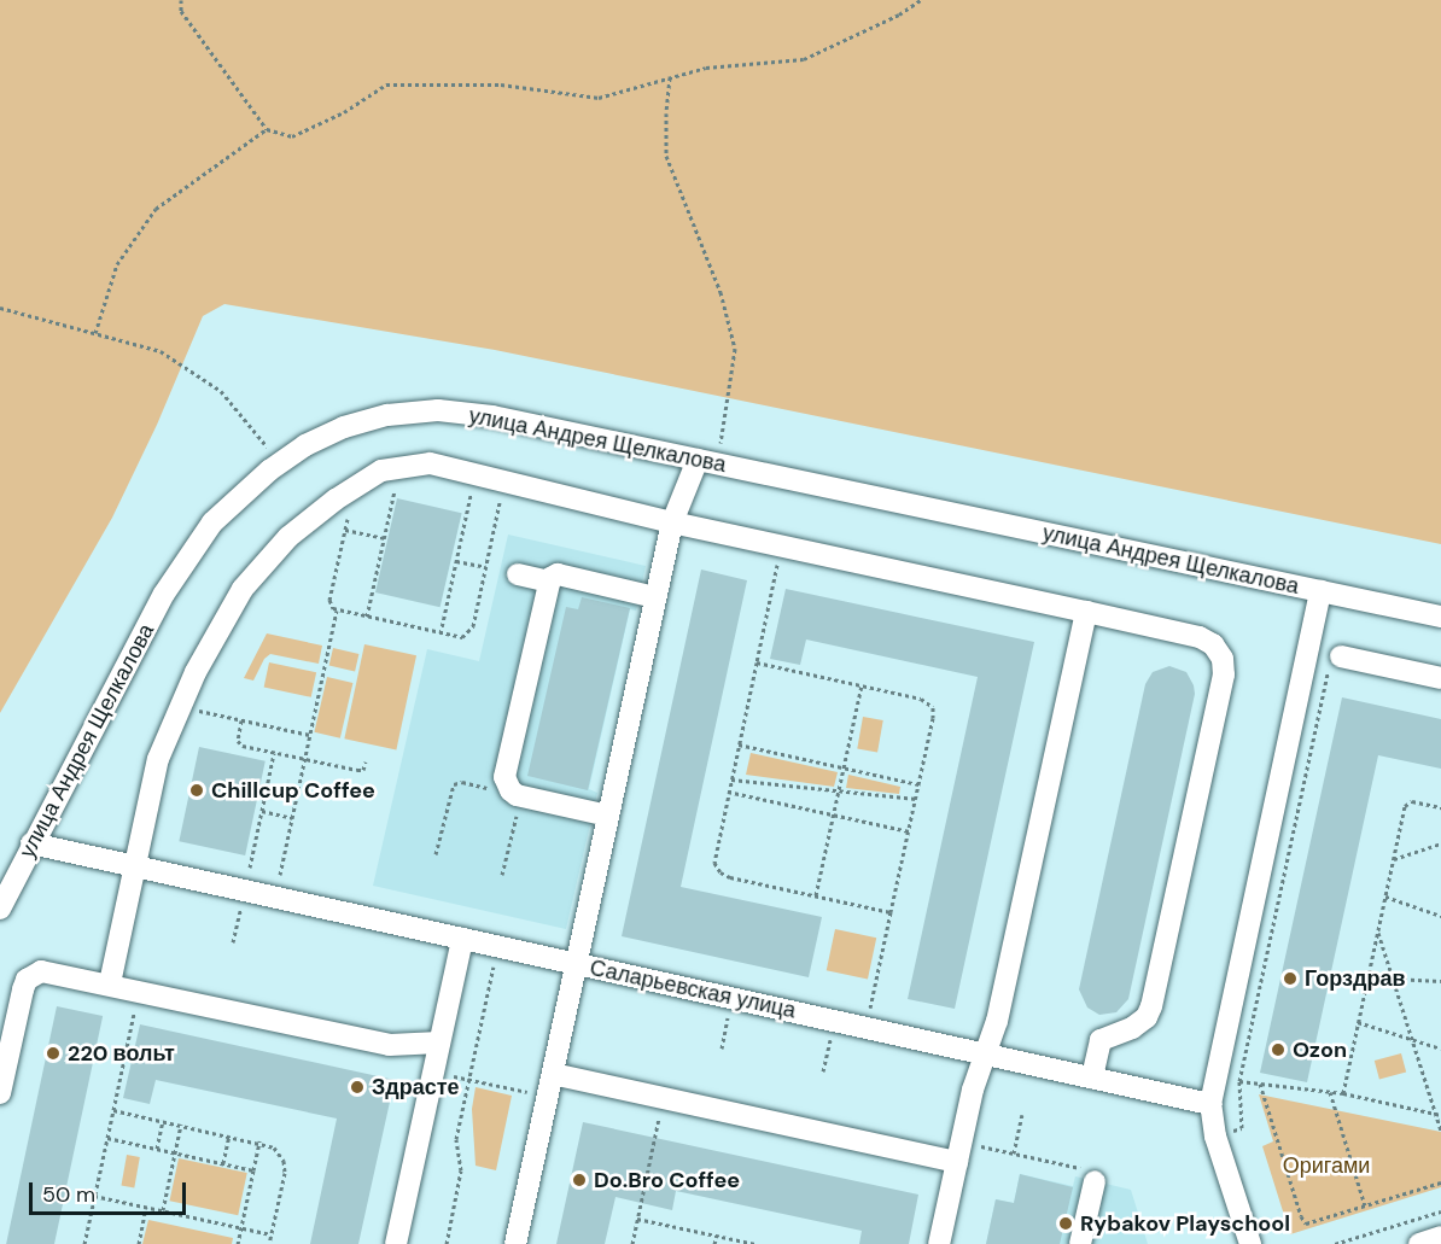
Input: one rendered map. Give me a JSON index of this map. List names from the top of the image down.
{
  "streets": {
    "street": ["улица Андрея Щелкалова", "Саларьевская улица"]
  },
  "crossings": [
    ["улица Андрея Щелкалова", "Саларьевская улица"]
  ],
  "parks": ["Оригами"],
  "places": [
    "Chillcup Coffee",
    "Горздрав",
    "Ozon",
    "220 вольт",
    "Здрасте",
    "Do.Bro Coffee",
    "Rybakov Playschool"
  ],
  "scale_bar": "50 m"
}
